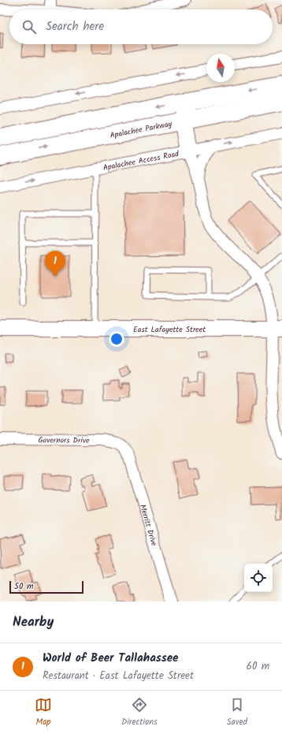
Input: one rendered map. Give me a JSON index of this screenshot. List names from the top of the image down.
{
  "streets": {
    "main road": ["Apalachee Parkway"],
    "street": [
      "Apalachee Access Road",
      "East Lafayette Street",
      "Governors Drive",
      "Merritt Drive"
    ]
  },
  "crossings": [
    ["Governors Drive", "Merritt Drive"]
  ],
  "scale_bar": "50 m",
  "north": "top",
  "page": {
    "search": "Search here",
    "pins": "1",
    "scale": "50 m",
    "heading": "Nearby",
    "list": [
      {
        "mark": "1",
        "name": "World of Beer Tallahassee",
        "note": "Restaurant · East Lafayette Street",
        "value": "60 m"
      }
    ],
    "nav": ["Map", "Directions", "Saved"]
  }
}
